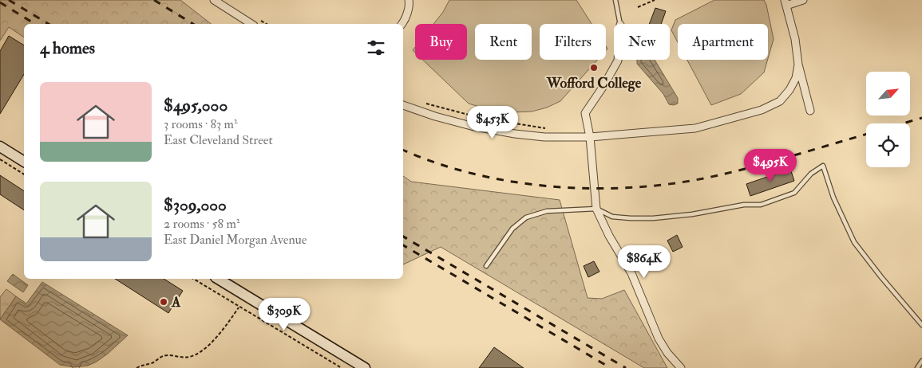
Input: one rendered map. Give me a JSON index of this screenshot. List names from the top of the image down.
{
  "places": ["Wofford College", "A"],
  "north": "top right",
  "page": {
    "chip": [
      "Buy",
      "Rent",
      "Filters",
      "New",
      "Apartment"
    ],
    "heading": "4 homes",
    "list": [
      {
        "name": "$495,000",
        "note": "3 rooms · 83 m² · East Cleveland Street"
      },
      {
        "name": "$309,000",
        "note": "2 rooms · 58 m² · East Daniel Morgan Avenue"
      }
    ],
    "price": [
      "$453K",
      "$495K",
      "$864K",
      "$309K"
    ]
  }
}
